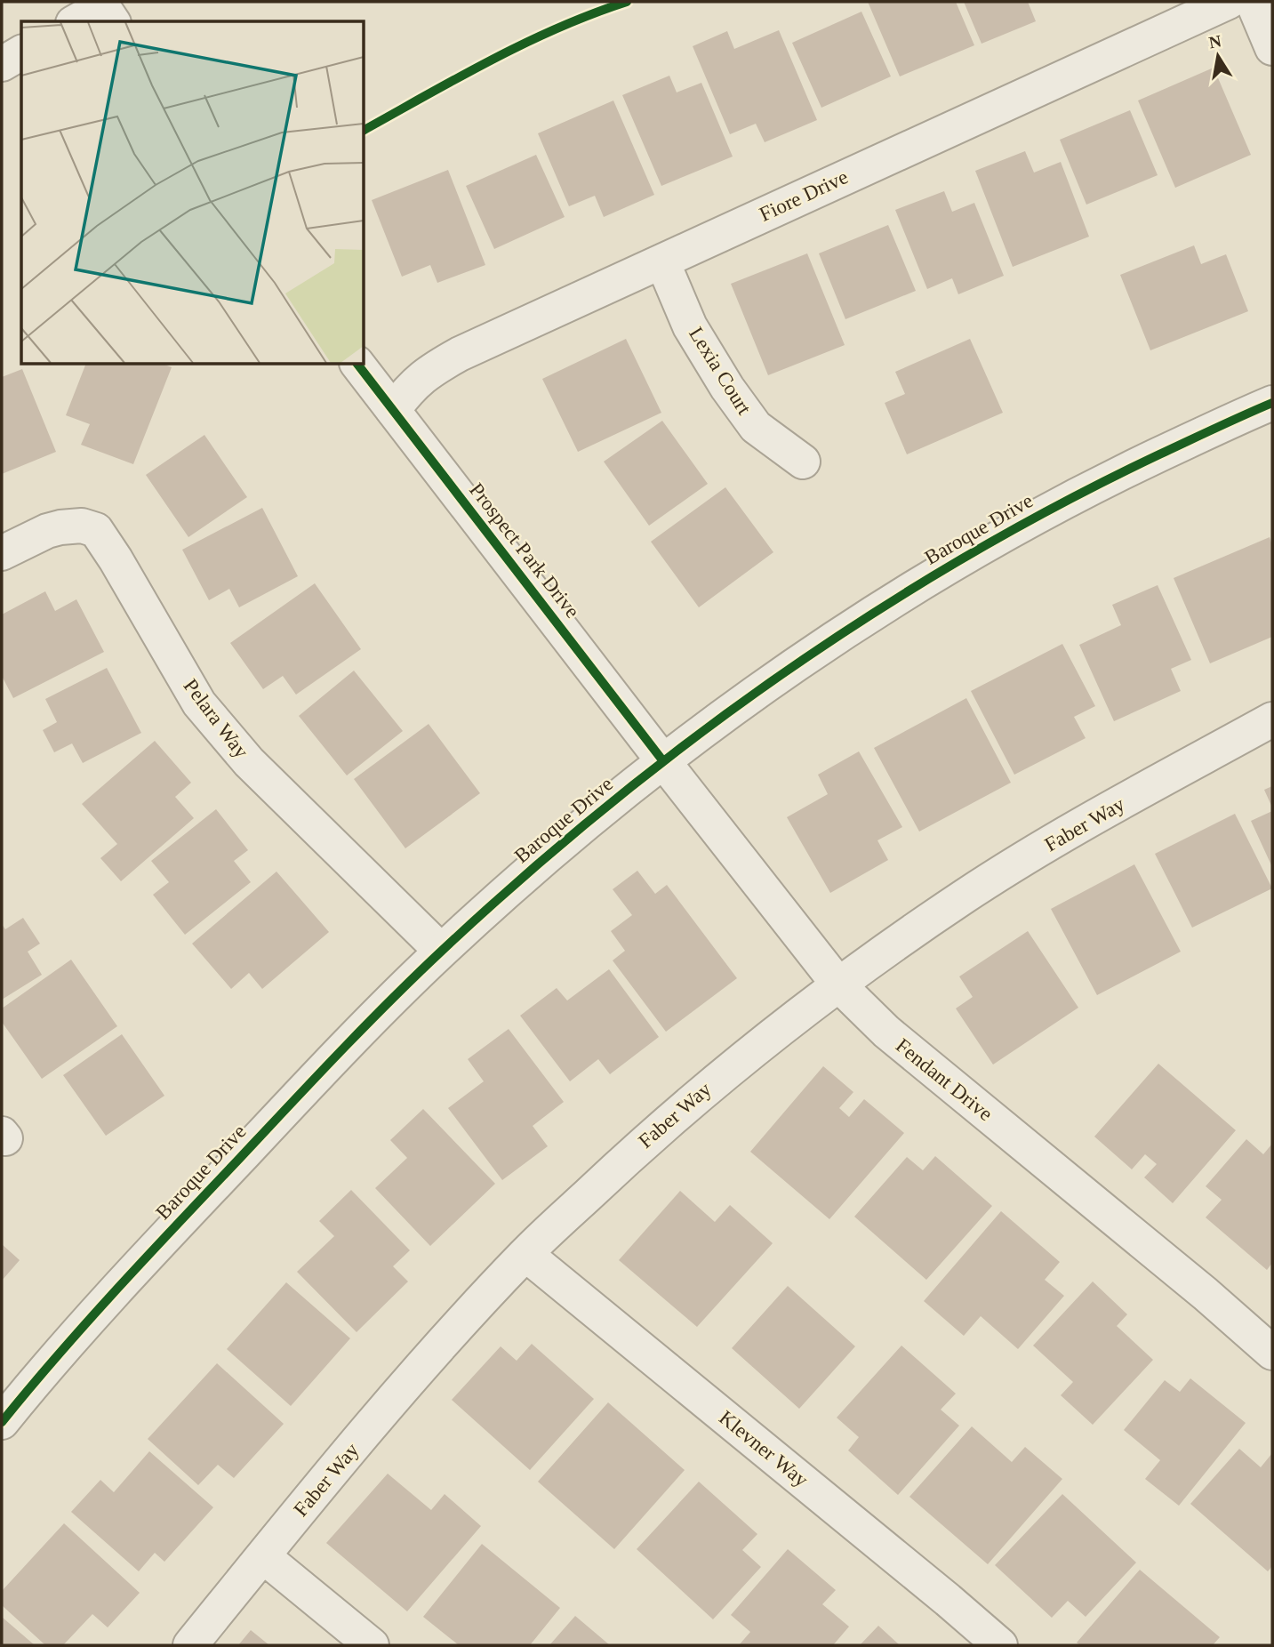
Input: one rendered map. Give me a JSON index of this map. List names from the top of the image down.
{
  "streets": {
    "street": [
      "Fiore Drive",
      "Lexia Court",
      "Baroque Drive",
      "Prospect Park Drive",
      "Pelara Way",
      "Faber Way",
      "Fendant Drive",
      "Klevner Way"
    ]
  },
  "crossings": [
    ["Fiore Drive", "Lexia Court"],
    ["Fiore Drive", "Prospect Park Drive"],
    ["Baroque Drive", "Prospect Park Drive"],
    ["Baroque Drive", "Pelara Way"],
    ["Baroque Drive", "Fendant Drive"],
    ["Prospect Park Drive", "Fendant Drive"],
    ["Faber Way", "Fendant Drive"],
    ["Faber Way", "Klevner Way"]
  ],
  "north": "top"
}
